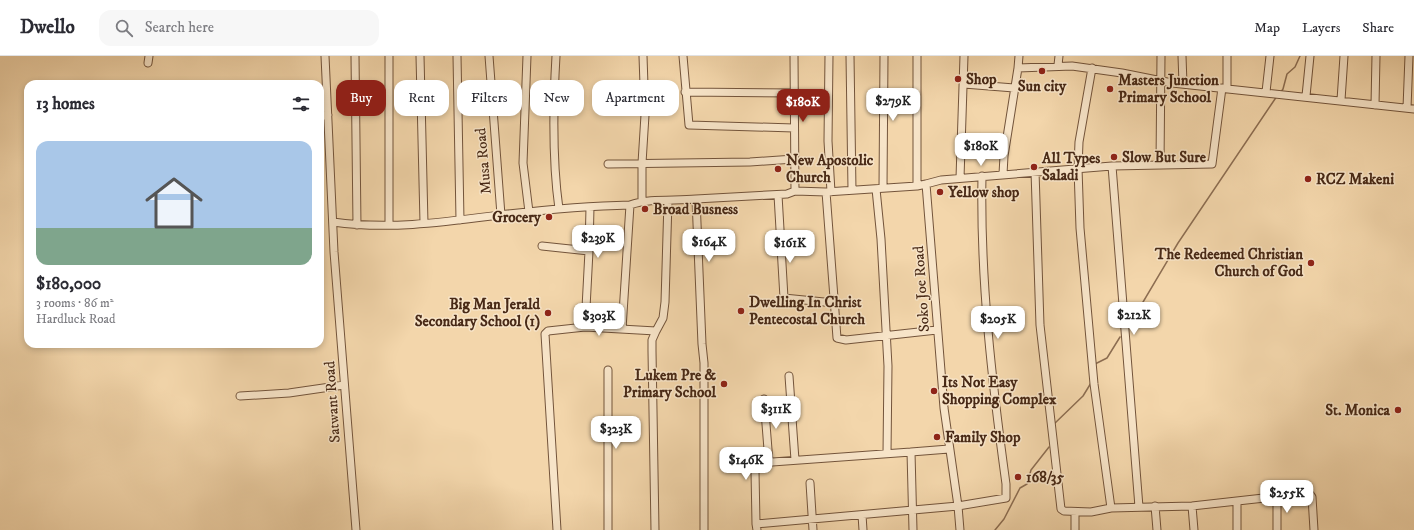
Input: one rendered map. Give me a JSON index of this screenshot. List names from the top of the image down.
{
  "streets": {
    "street": ["Musa Road", "Soko Joe Road", "Satwant Road"]
  },
  "places": [
    "Sun city",
    "Shop",
    "Masters Junction Primary School",
    "Slow But Sure",
    "All Types Saladi",
    "New Apostolic Church",
    "RCZ Makeni",
    "Yellow shop",
    "Broad Busness",
    "Grocery",
    "The Redeemed Christian Church of God",
    "Dwelling In Christ Pentecostal Church",
    "Big Man Jerald Secondary School (1)",
    "Lukem Pre & Primary School",
    "Its Not Easy Shopping Complex",
    "St. Monica",
    "Family Shop",
    "168/35"
  ],
  "page": {
    "header": "Dwello",
    "search": "Search here",
    "nav": ["Map", "Layers", "Share"],
    "chip": [
      "Buy",
      "Rent",
      "Filters",
      "New",
      "Apartment"
    ],
    "heading": "13 homes",
    "price": [
      "$279K",
      "$180K",
      "$180K",
      "$239K",
      "$164K",
      "$161K",
      "$212K",
      "$303K",
      "$205K",
      "$311K",
      "$323K",
      "$146K",
      "$255K"
    ],
    "list": [
      {
        "name": "$180,000",
        "note": "3 rooms · 86 m² · Hardluck Road"
      }
    ]
  }
}
